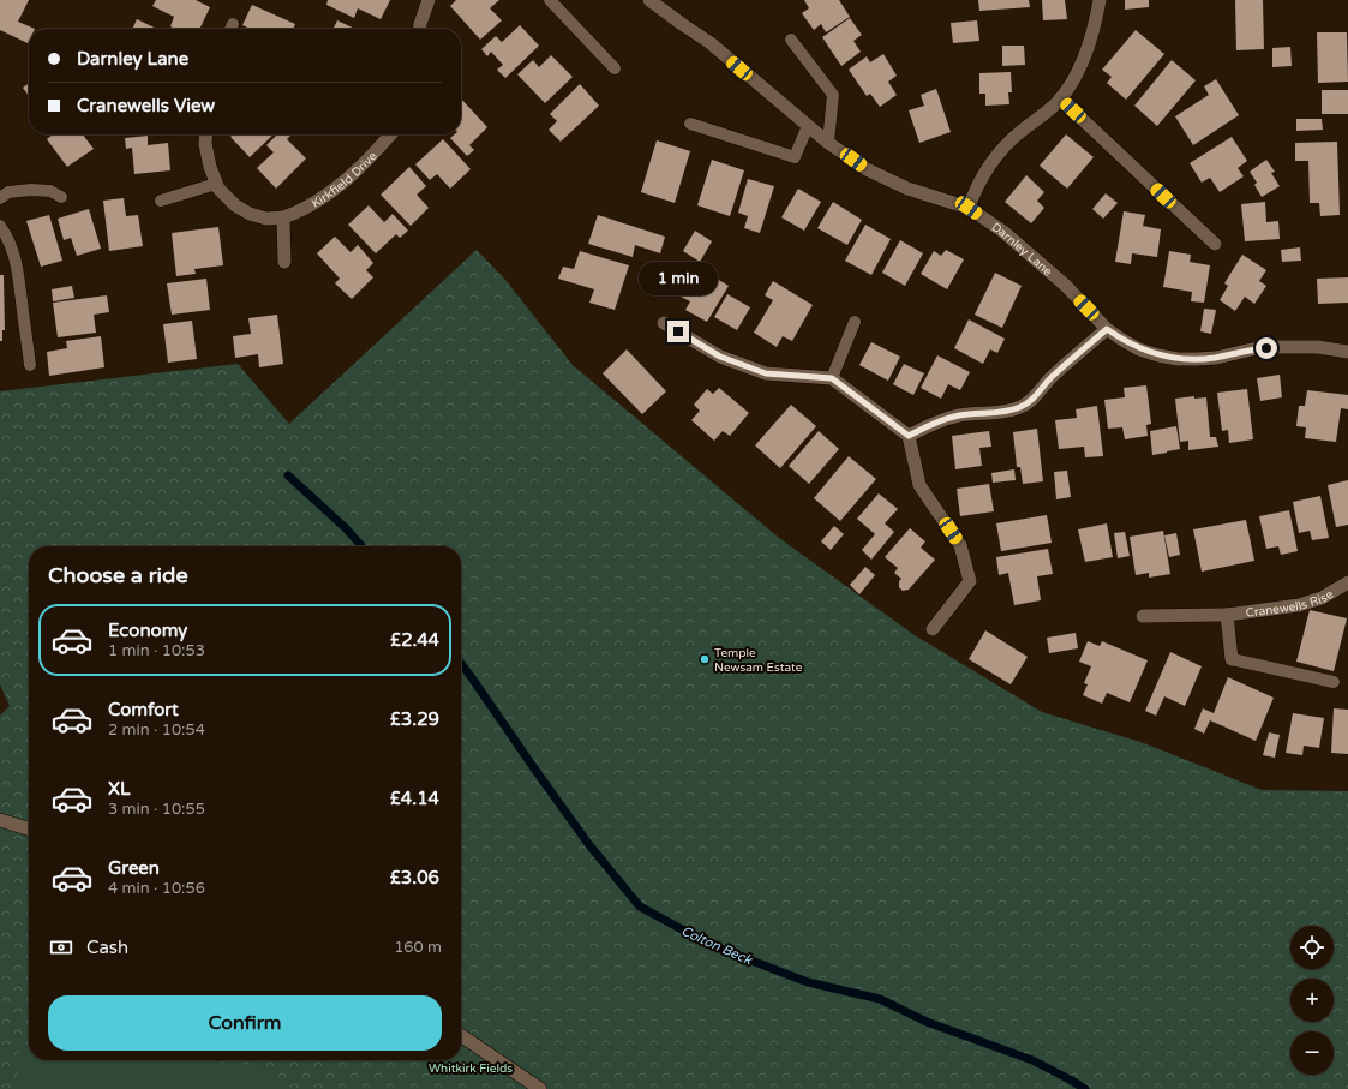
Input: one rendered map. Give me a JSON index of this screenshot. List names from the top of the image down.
{
  "streets": {
    "street": ["Kirkfield Drive", "Darnley Lane", "Cranewells Rise"]
  },
  "water": ["Colton Beck"],
  "parks": ["Whitkirk Fields"],
  "places": ["Temple Newsam Estate"],
  "page": {
    "banner": ["Darnley Lane", "Cranewells View"],
    "bubble": "1 min",
    "heading": "Choose a ride",
    "list": [
      {
        "name": "Economy",
        "note": "1 min · 10:53",
        "value": "£2.44"
      },
      {
        "name": "Comfort",
        "note": "2 min · 10:54",
        "value": "£3.29"
      },
      {
        "name": "XL",
        "note": "3 min · 10:55",
        "value": "£4.14"
      },
      {
        "name": "Green",
        "note": "4 min · 10:56",
        "value": "£3.06"
      }
    ],
    "pay": ["Cash", "160 m"],
    "map_buttons": ["+", "−"],
    "buttons": "Confirm"
  }
}
